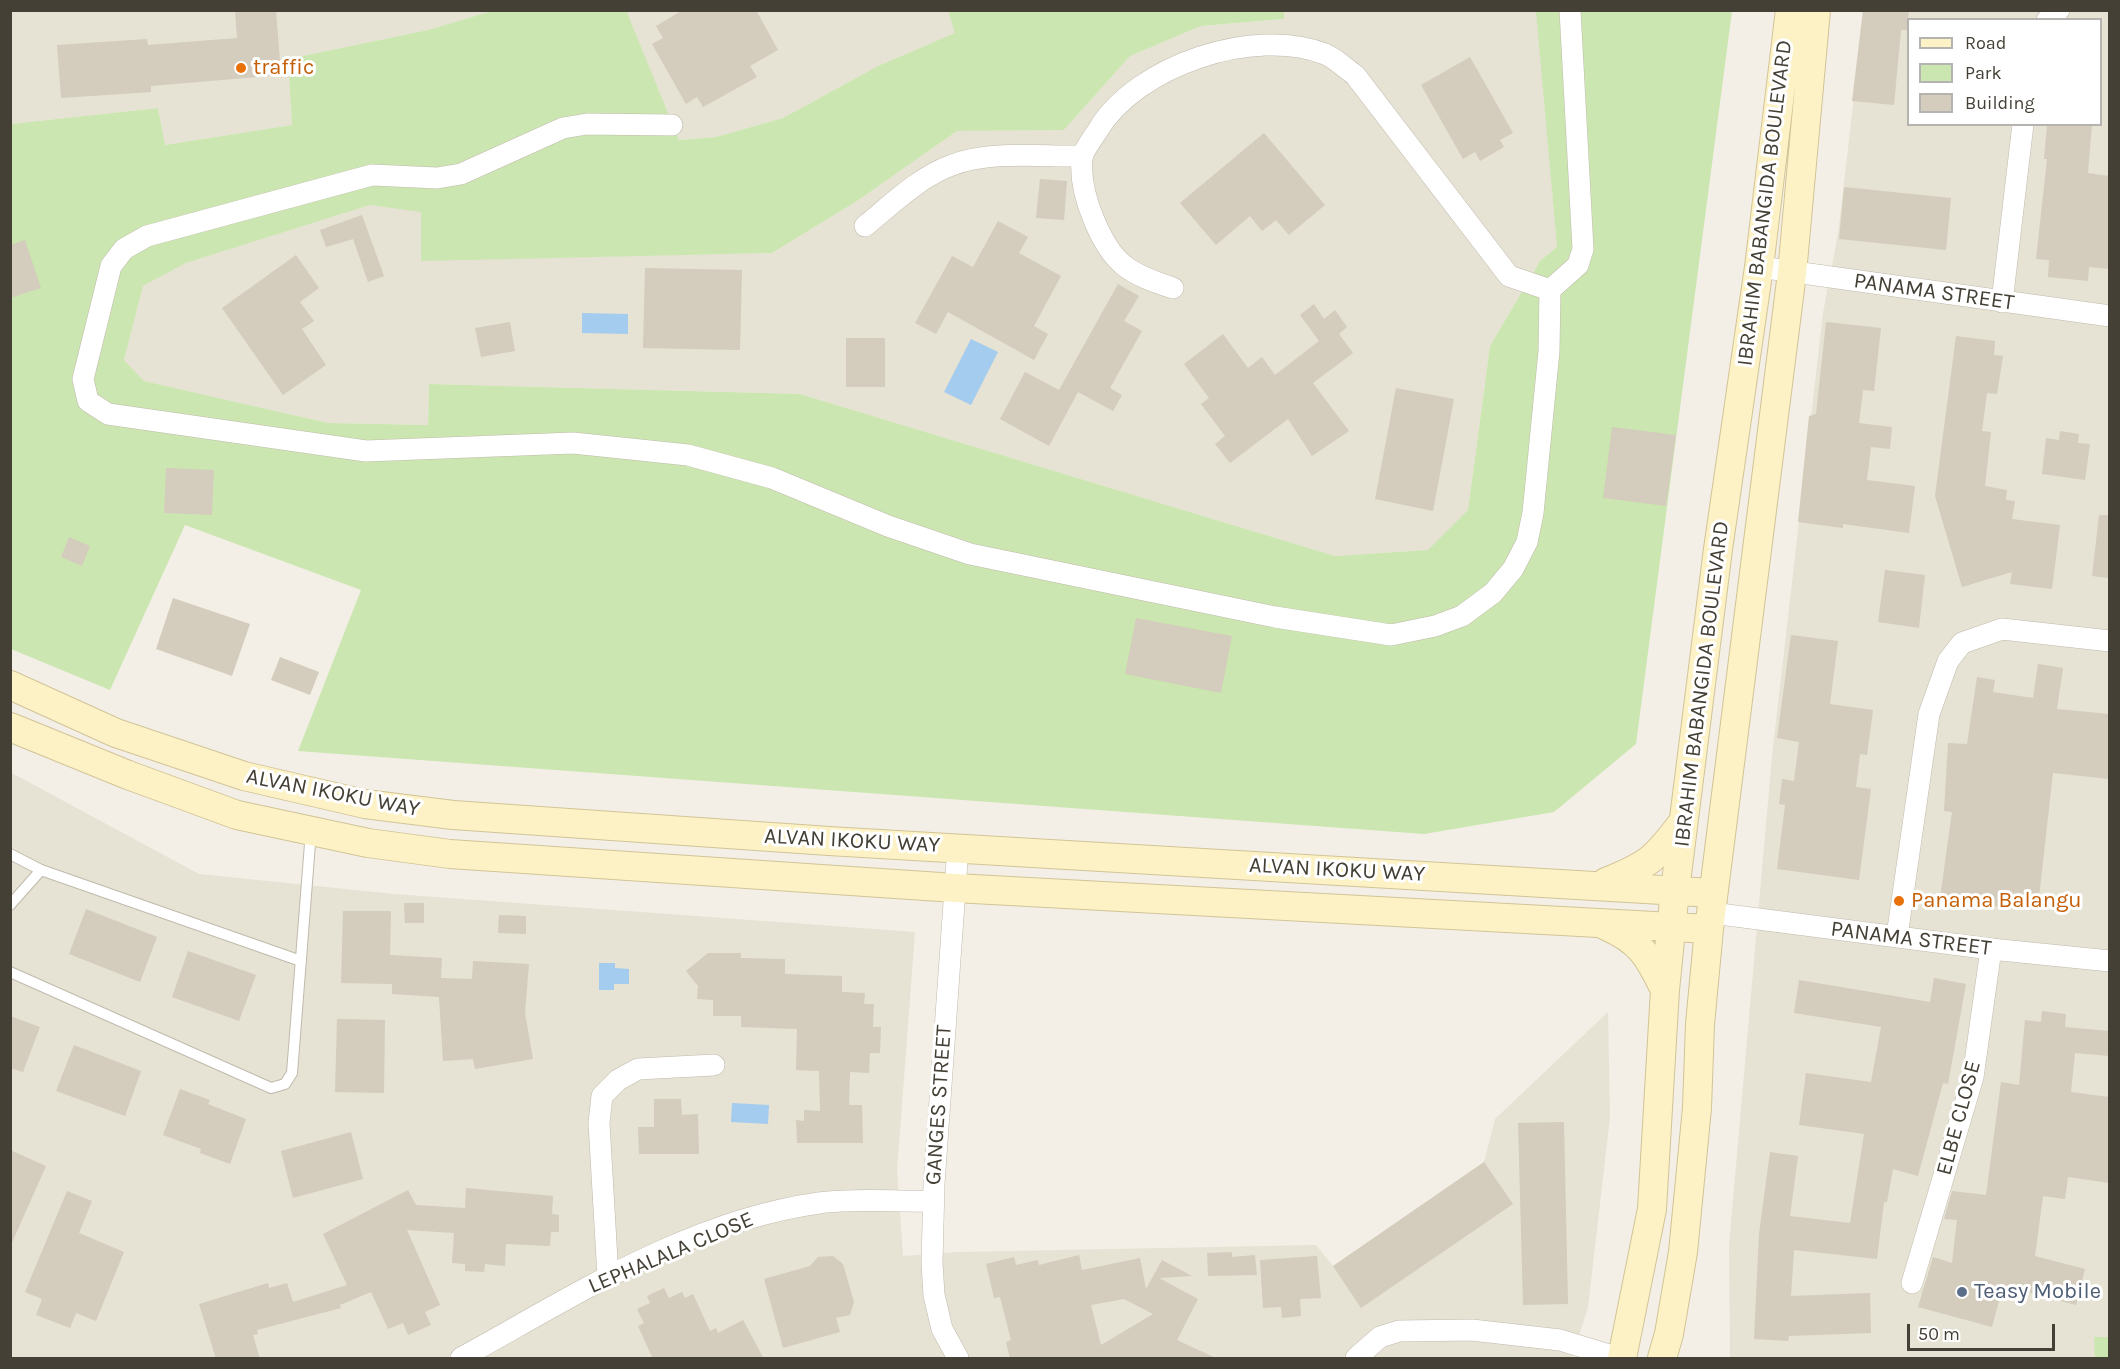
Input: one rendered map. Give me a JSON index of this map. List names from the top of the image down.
{
  "streets": {
    "street": [
      "IBRAHIM BABANGIDA BOULEVARD",
      "PANAMA STREET",
      "ALVAN IKOKU WAY",
      "GANGES STREET",
      "ELBE CLOSE",
      "LEPHALALA CLOSE"
    ]
  },
  "crossings": [
    ["IBRAHIM BABANGIDA BOULEVARD", "PANAMA STREET"],
    ["IBRAHIM BABANGIDA BOULEVARD", "ALVAN IKOKU WAY"],
    ["PANAMA STREET", "ALVAN IKOKU WAY"],
    ["PANAMA STREET", "ELBE CLOSE"],
    ["ALVAN IKOKU WAY", "GANGES STREET"],
    ["GANGES STREET", "LEPHALALA CLOSE"]
  ],
  "places": ["traffic", "Panama Balangu", "Teasy Mobile"],
  "legend": ["Road", "Park", "Building"],
  "scale_bar": "50 m"
}
